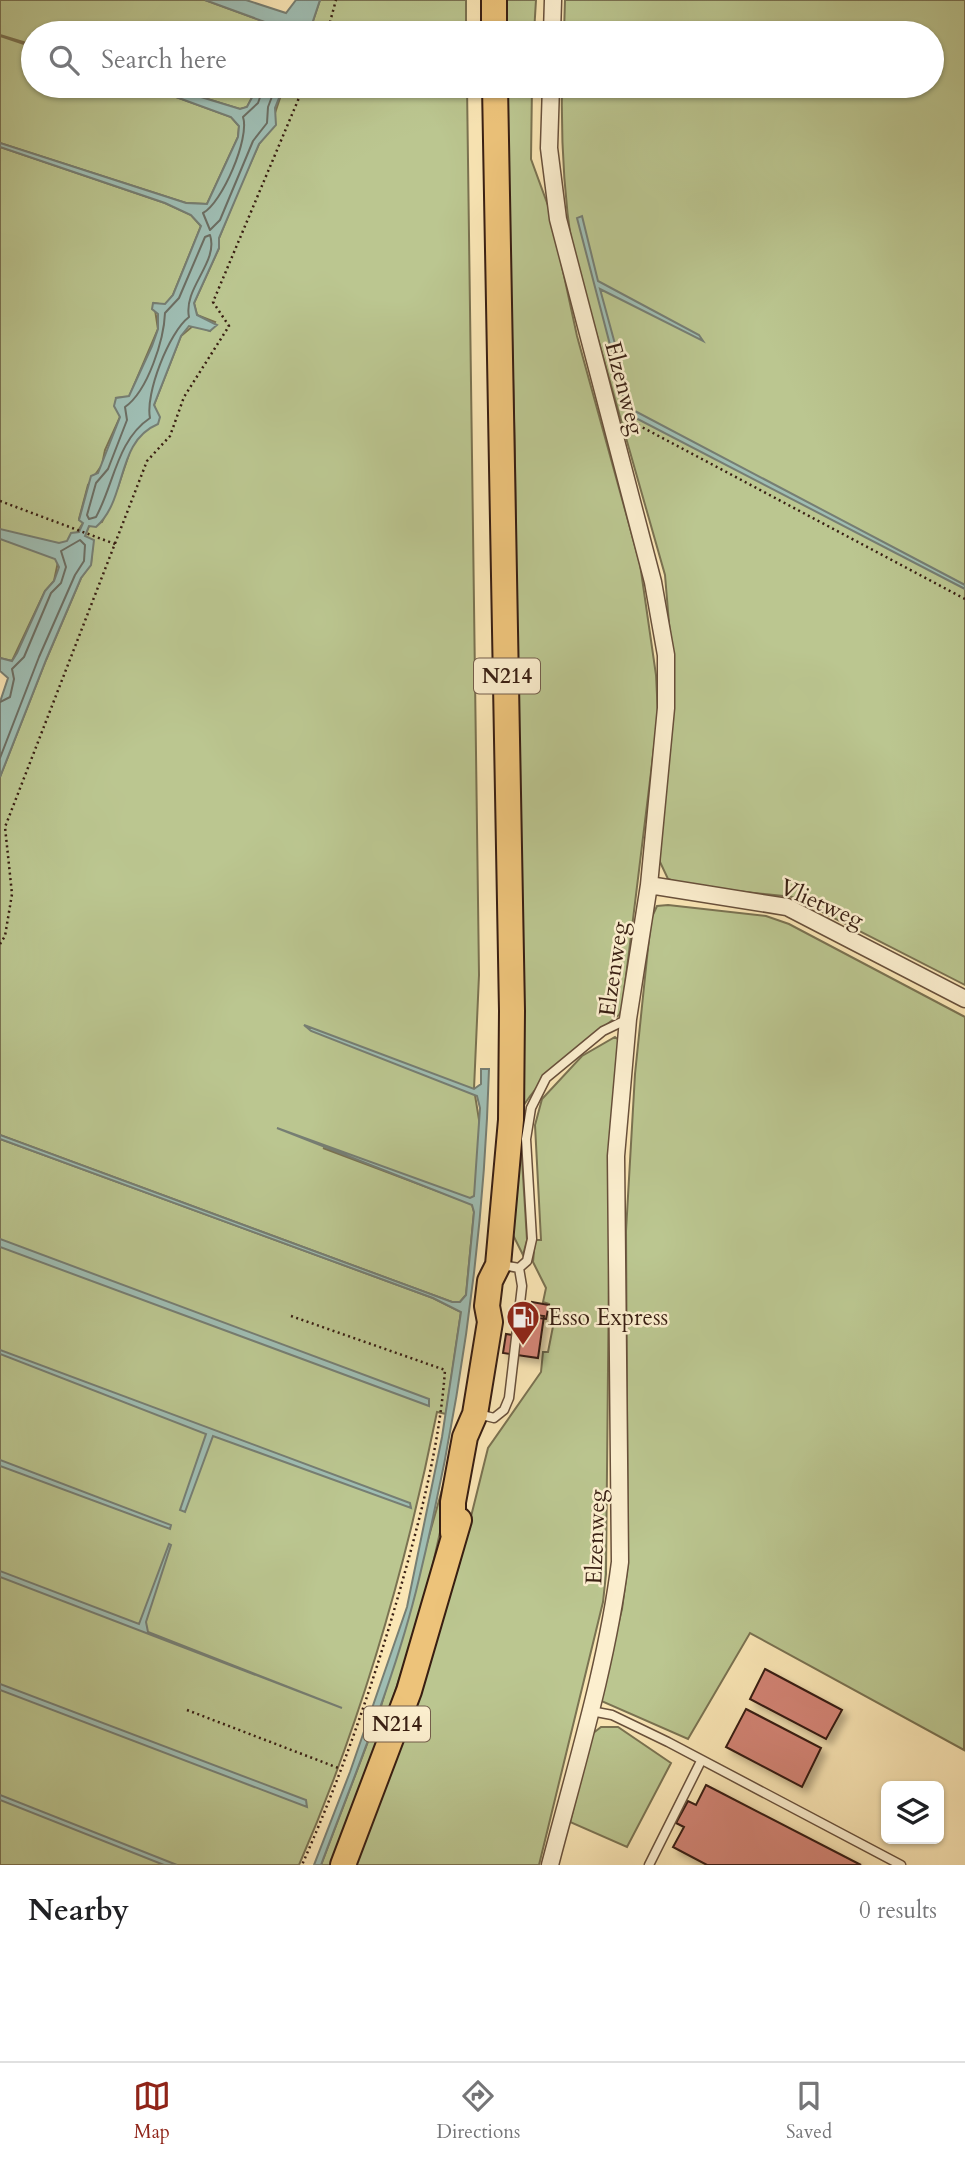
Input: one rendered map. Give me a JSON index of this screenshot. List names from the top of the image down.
{
  "streets": {
    "main road": ["N214"],
    "street": ["Elzenweg", "Vlietweg"]
  },
  "crossings": [
    ["Elzenweg", "Vlietweg"]
  ],
  "places": {
    "fuel station": ["Esso Express"]
  },
  "page": {
    "search": "Search here",
    "heading": ["Nearby", "0 results"],
    "nav": ["Map", "Directions", "Saved"]
  }
}
